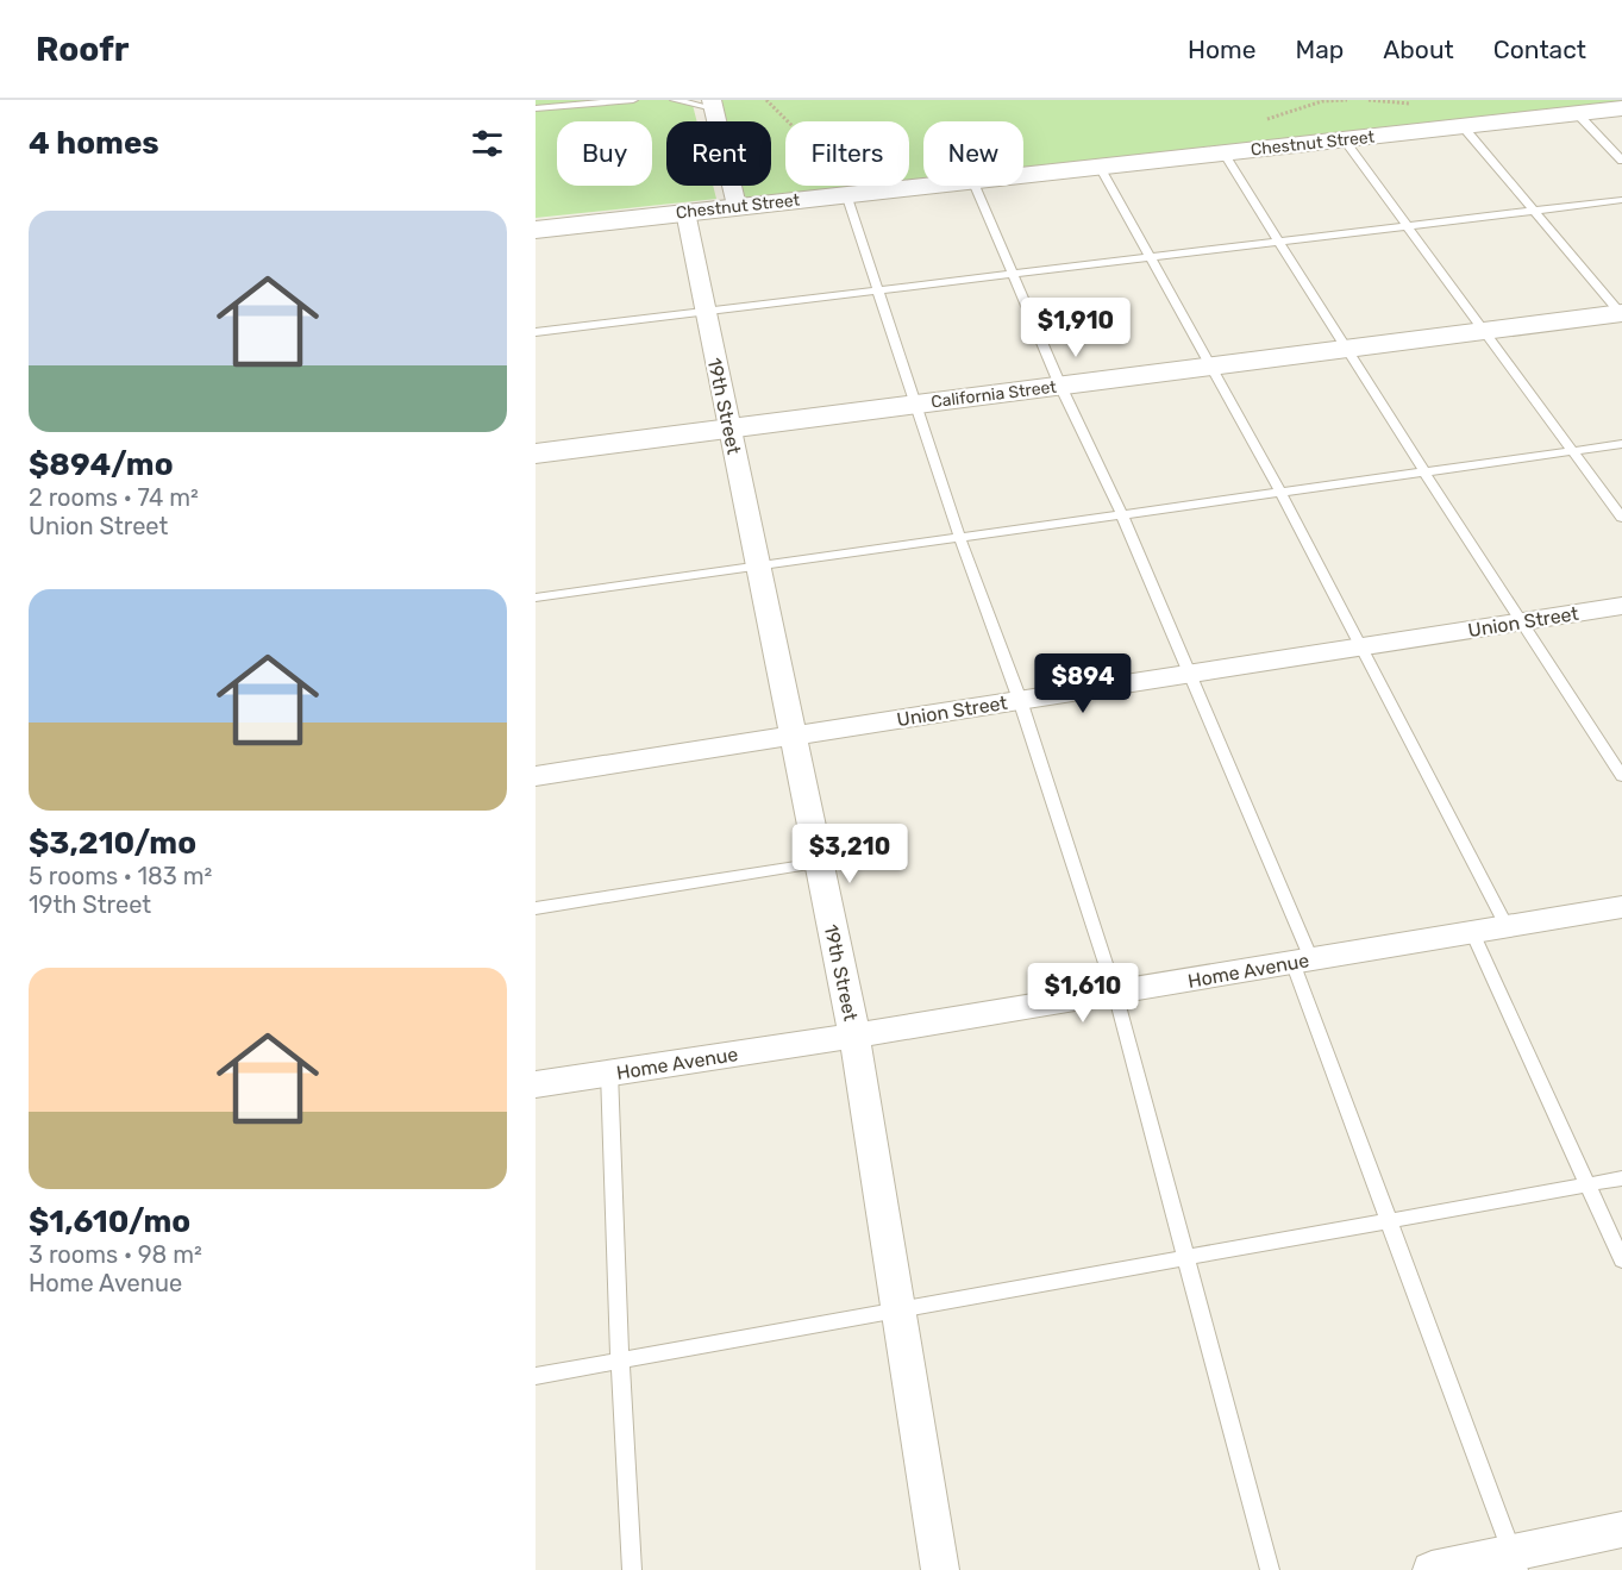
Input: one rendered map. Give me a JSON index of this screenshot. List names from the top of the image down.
{
  "streets": {
    "street": [
      "Chestnut Street",
      "California Street",
      "19th Street",
      "Union Street",
      "Home Avenue"
    ]
  },
  "crossings": [
    ["Chestnut Street", "19th Street"],
    ["California Street", "19th Street"],
    ["19th Street", "Union Street"],
    ["19th Street", "Home Avenue"]
  ],
  "page": {
    "header": "Roofr",
    "nav": [
      "Home",
      "Map",
      "About",
      "Contact"
    ],
    "heading": "4 homes",
    "chip": [
      "Buy",
      "Rent",
      "Filters",
      "New"
    ],
    "list": [
      {
        "name": "$894/mo",
        "note": "2 rooms · 74 m² · Union Street"
      },
      {
        "name": "$3,210/mo",
        "note": "5 rooms · 183 m² · 19th Street"
      },
      {
        "name": "$1,610/mo",
        "note": "3 rooms · 98 m² · Home Avenue"
      }
    ],
    "price": [
      "$1,910",
      "$894",
      "$3,210",
      "$1,610"
    ]
  }
}
